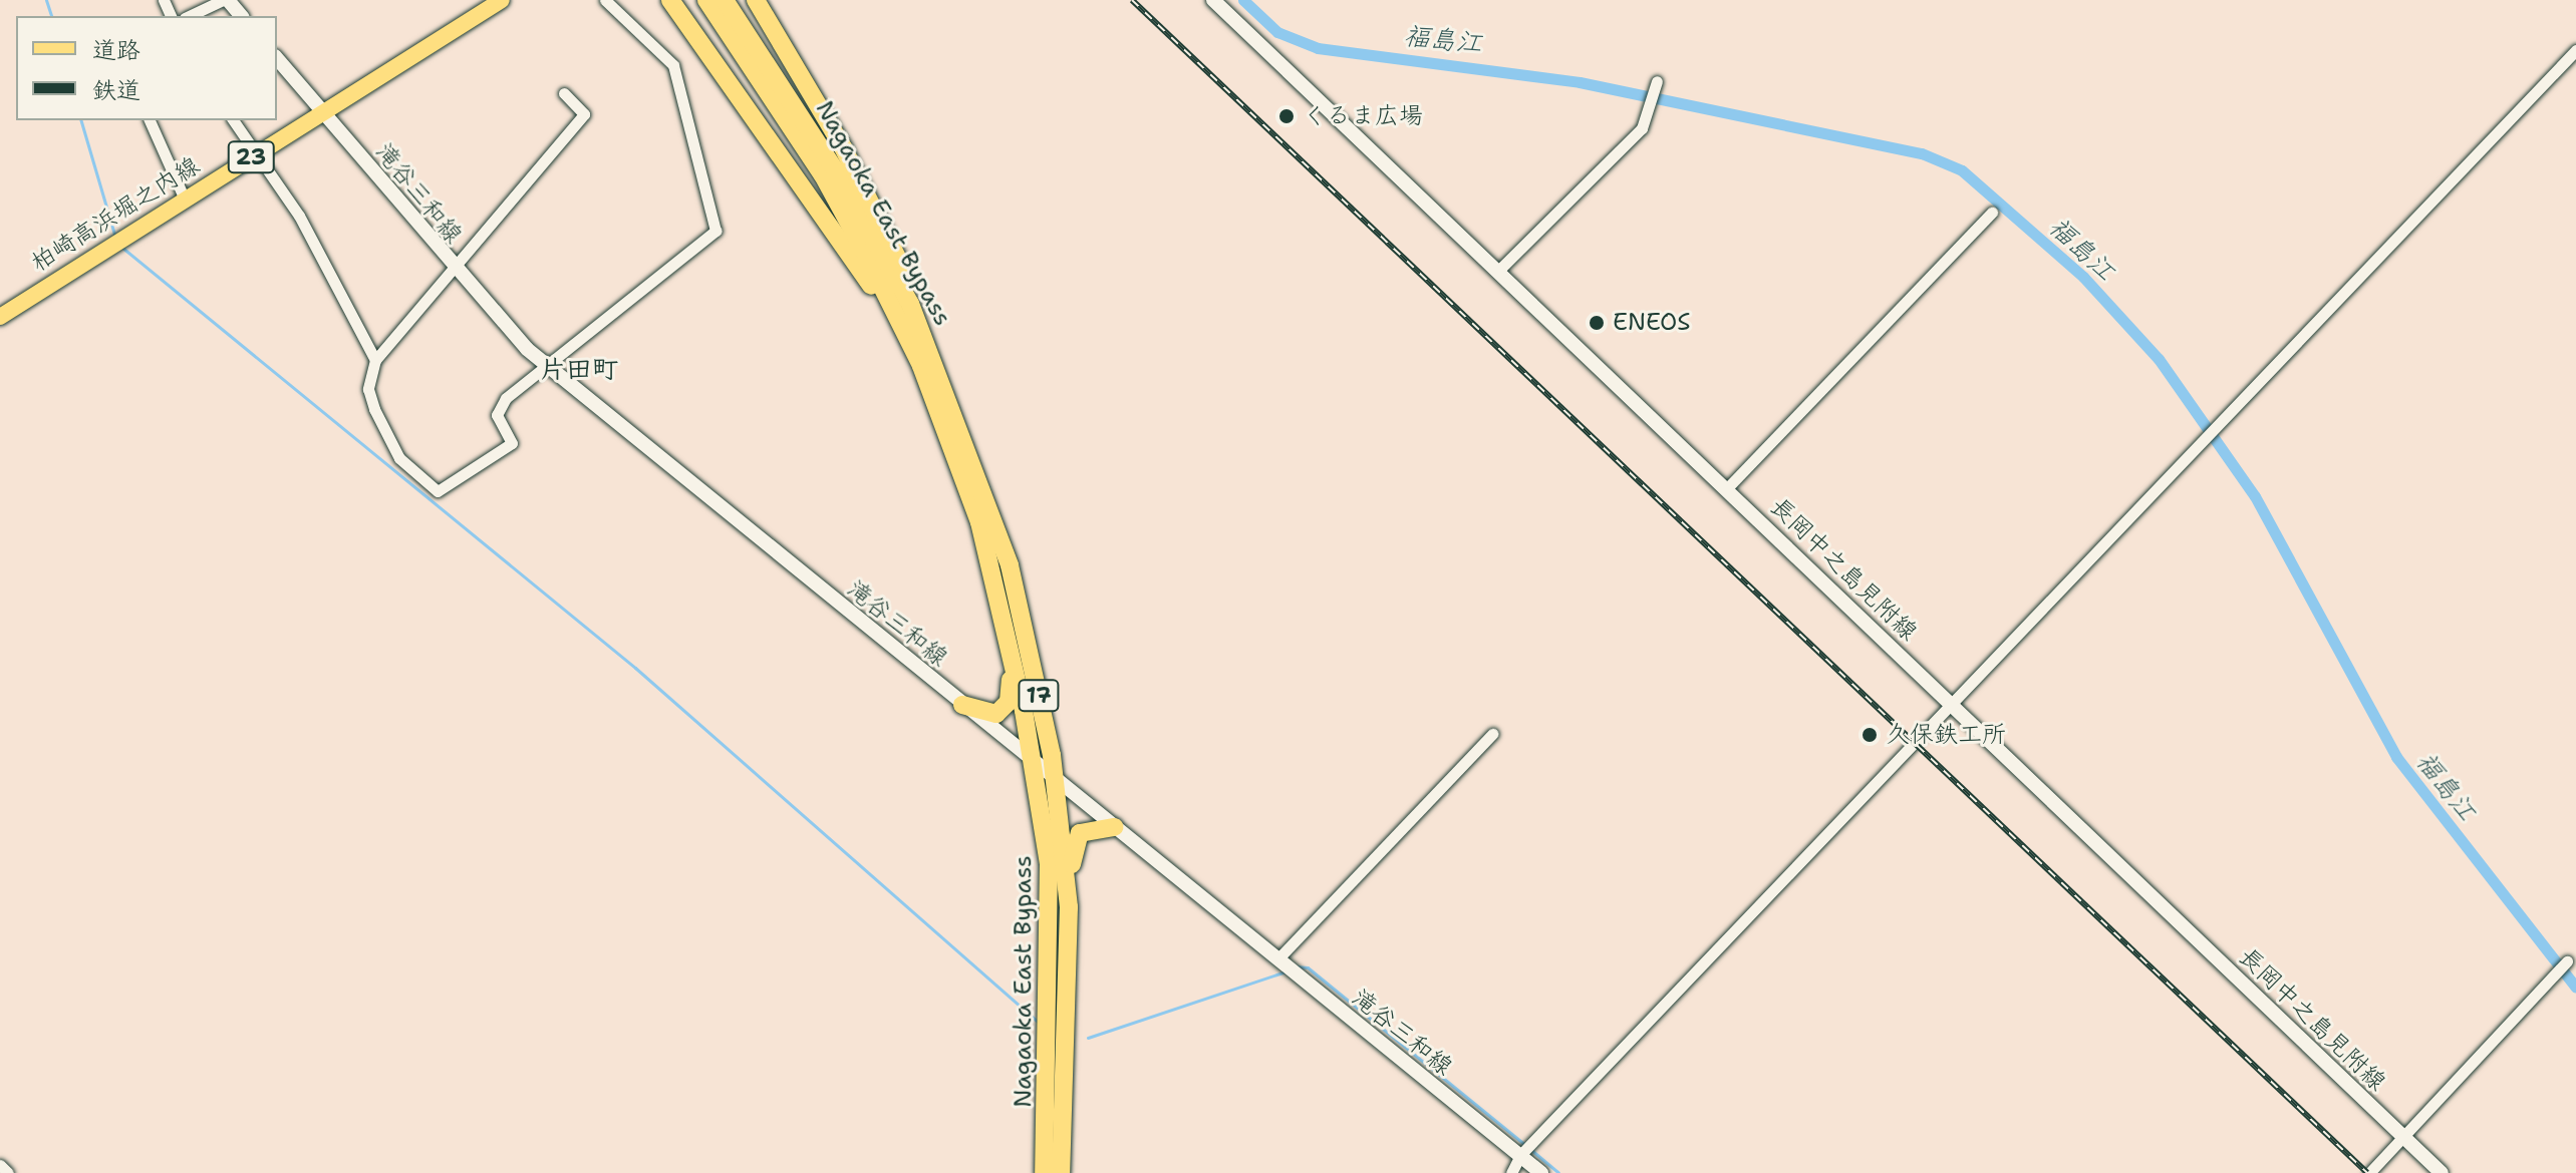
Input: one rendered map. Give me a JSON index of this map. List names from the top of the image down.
{
  "streets": {
    "highway": ["Nagaoka East Bypass", "17"],
    "main road": [
      "23",
      "滝谷三和線",
      "柏崎高浜堀之内線",
      "長岡中之島見附線"
    ]
  },
  "crossings": [
    ["滝谷三和線", "Nagaoka East Bypass"],
    ["滝谷三和線", "柏崎高浜堀之内線"]
  ],
  "districts": ["片田町"],
  "water": ["福島江"],
  "places": ["くるま広場", "ENEOS", "久保鉄工所"],
  "legend": ["道路", "鉄道"]
}
